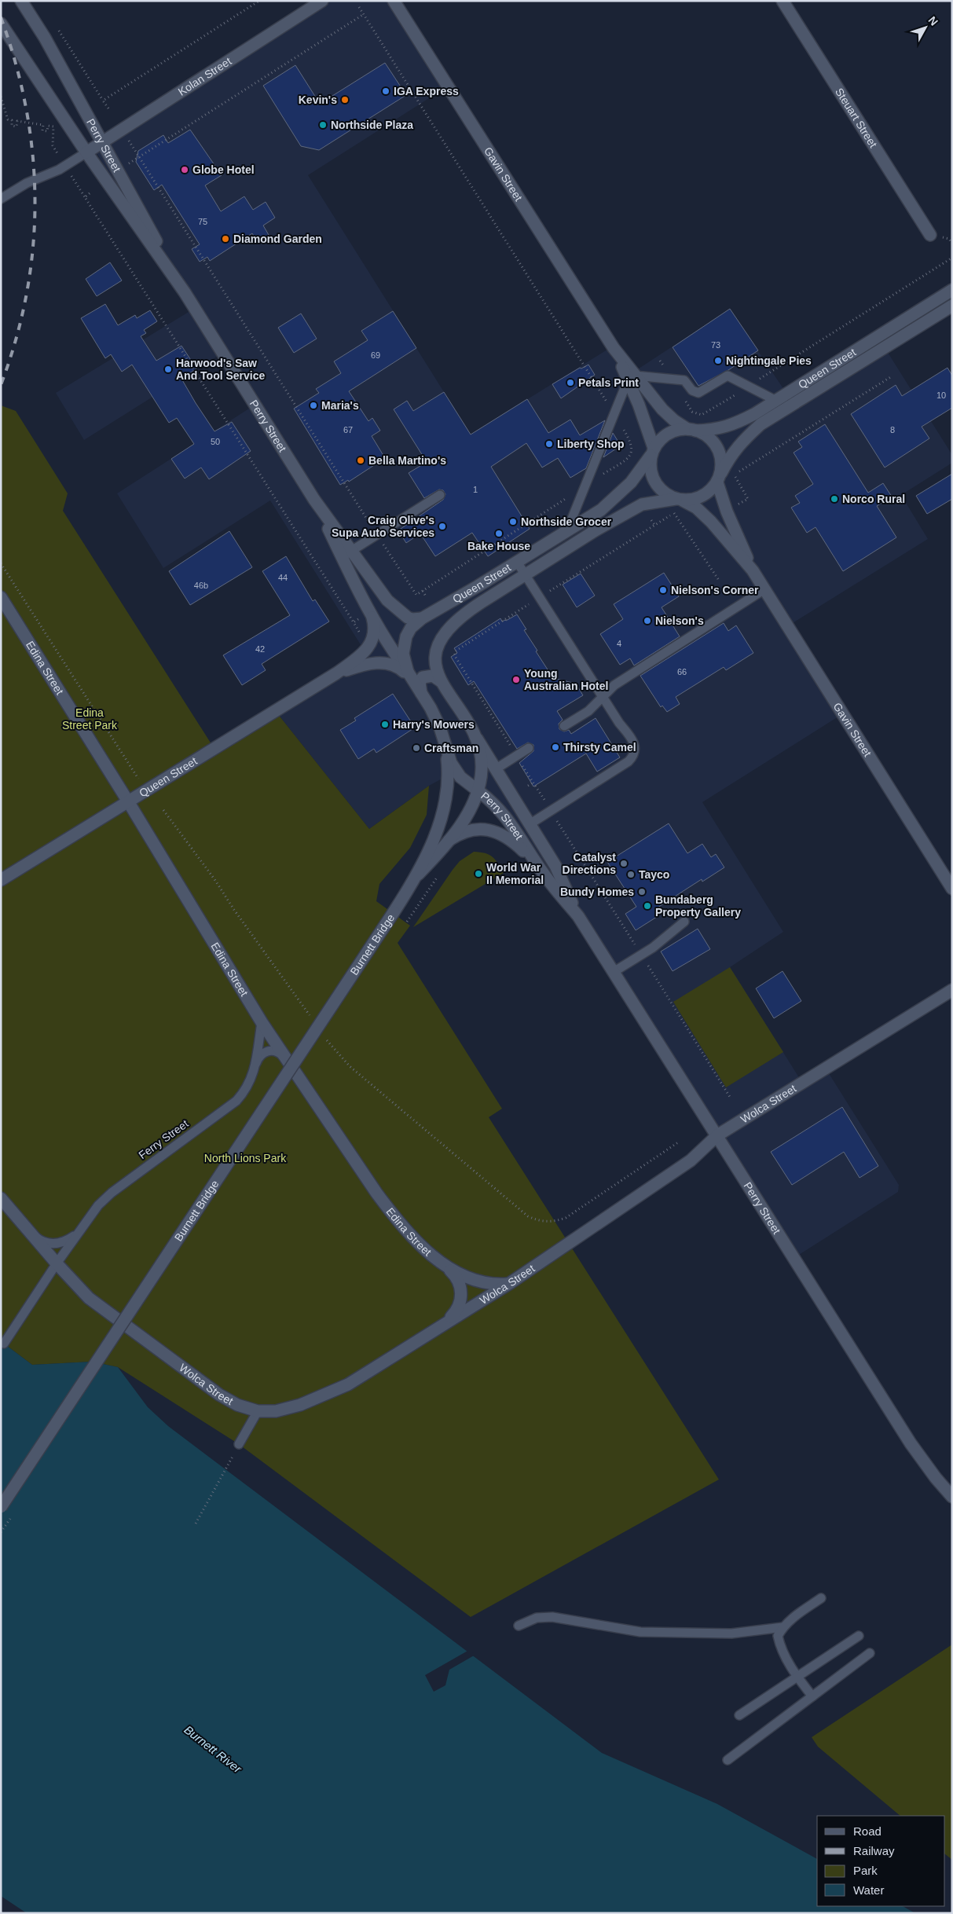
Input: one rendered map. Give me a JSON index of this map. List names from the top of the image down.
{
  "streets": {
    "street": [
      "Kolan Street",
      "Steuart Street",
      "Perry Street",
      "Gavin Street",
      "Queen Street",
      "Edina Street",
      "Burnett Bridge",
      "Wolca Street"
    ],
    "lane": ["Ferry Street"]
  },
  "crossings": [
    ["Kolan Street", "Perry Street"],
    ["Perry Street", "Queen Street"],
    ["Perry Street", "Burnett Bridge"],
    ["Perry Street", "Wolca Street"],
    ["Gavin Street", "Queen Street"],
    ["Queen Street", "Edina Street"],
    ["Edina Street", "Wolca Street"],
    ["Edina Street", "Ferry Street"],
    ["Wolca Street", "Ferry Street"]
  ],
  "water": ["Burnett River"],
  "parks": ["Edina Street Park", "North Lions Park"],
  "places": [
    "IGA Express",
    "Kevin's",
    "Northside Plaza",
    "Globe Hotel",
    "Diamond Garden",
    "Nightingale Pies",
    "Harwood's Saw And Tool Service",
    "Petals Print",
    "Maria's",
    "Liberty Shop",
    "Bella Martino's",
    "Norco Rural",
    "Northside Grocer",
    "Craig Olive's Supa Auto Services",
    "Bake House",
    "Nielson's Corner",
    "Nielson's",
    "Young Australian Hotel",
    "Harry's Mowers",
    "Thirsty Camel",
    "Craftsman",
    "Catalyst Directions",
    "World War II Memorial",
    "Tayco",
    "Bundy Homes",
    "Bundaberg Property Gallery"
  ],
  "house_numbers": [
    "75",
    "73",
    "69",
    "10",
    "67",
    "8",
    "50",
    "1",
    "44",
    "46b",
    "4",
    "42",
    "66"
  ],
  "legend": [
    "Road",
    "Railway",
    "Park",
    "Water"
  ],
  "north": "top right"
}
